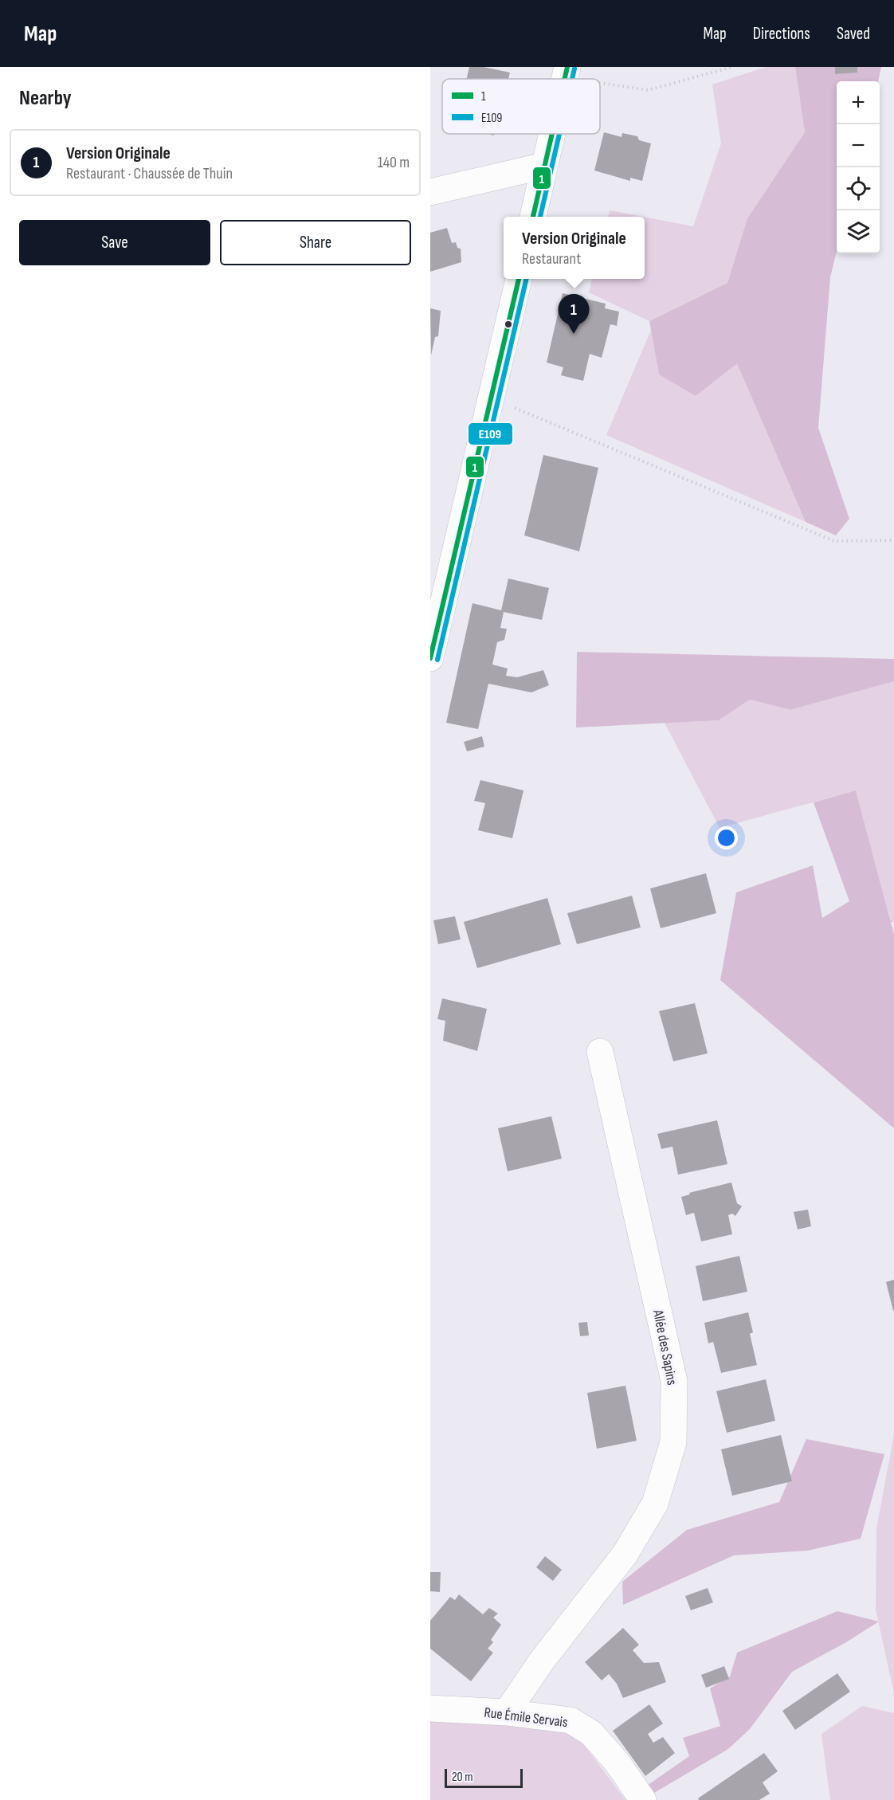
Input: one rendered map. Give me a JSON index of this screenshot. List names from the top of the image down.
{
  "streets": {
    "street": ["Allée des Sapins", "Rue Émile Servais"]
  },
  "crossings": [
    ["Allée des Sapins", "Rue Émile Servais"]
  ],
  "lines": ["transit line 1", "transit line E109"],
  "legend": ["1", "E109"],
  "scale_bar": "20 m",
  "page": {
    "header": "Map",
    "nav": ["Map", "Directions", "Saved"],
    "heading": "Nearby",
    "map_buttons": ["+", "−"],
    "list": [
      {
        "mark": "1",
        "name": "Version Originale",
        "note": "Restaurant · Chaussée de Thuin",
        "value": "140 m"
      }
    ],
    "buttons": ["Save", "Share"],
    "popup": ["Version Originale", "Restaurant"],
    "pins": "1",
    "scale": "20 m"
  }
}
